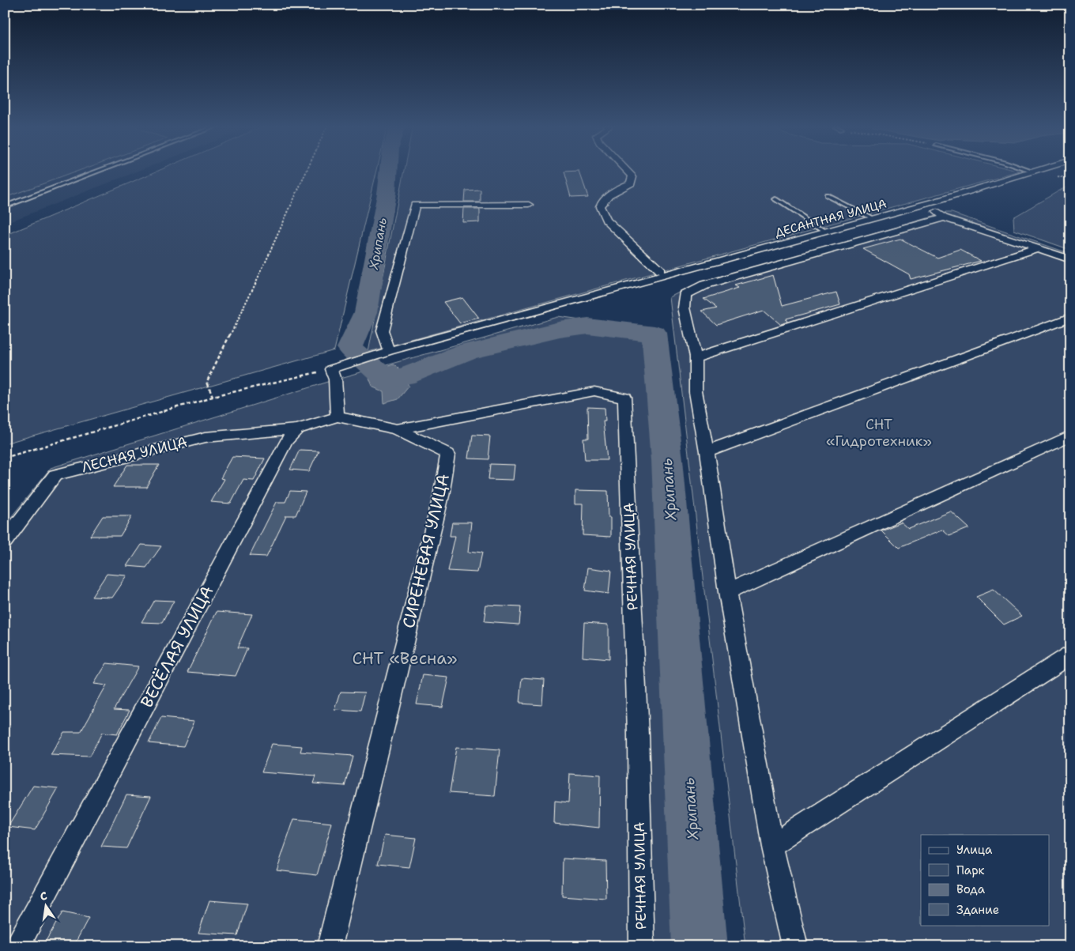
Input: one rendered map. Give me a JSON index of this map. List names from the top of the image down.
{
  "streets": {
    "street": [
      "ДЕСАНТНАЯ УЛИЦА",
      "ЛЕСНАЯ УЛИЦА",
      "СИРЕНЕВАЯ УЛИЦА",
      "РЕЧНАЯ УЛИЦА",
      "ВЕСЁЛАЯ УЛИЦА"
    ]
  },
  "crossings": [
    ["ЛЕСНАЯ УЛИЦА", "ВЕСЁЛАЯ УЛИЦА"],
    ["СИРЕНЕВАЯ УЛИЦА", "РЕЧНАЯ УЛИЦА"]
  ],
  "water": ["Хрипань"],
  "parks": ["СНТ «Гидротехник»", "СНТ «Весна»"],
  "legend": [
    "Улица",
    "Парк",
    "Вода",
    "Здание"
  ],
  "north": "top"
}
